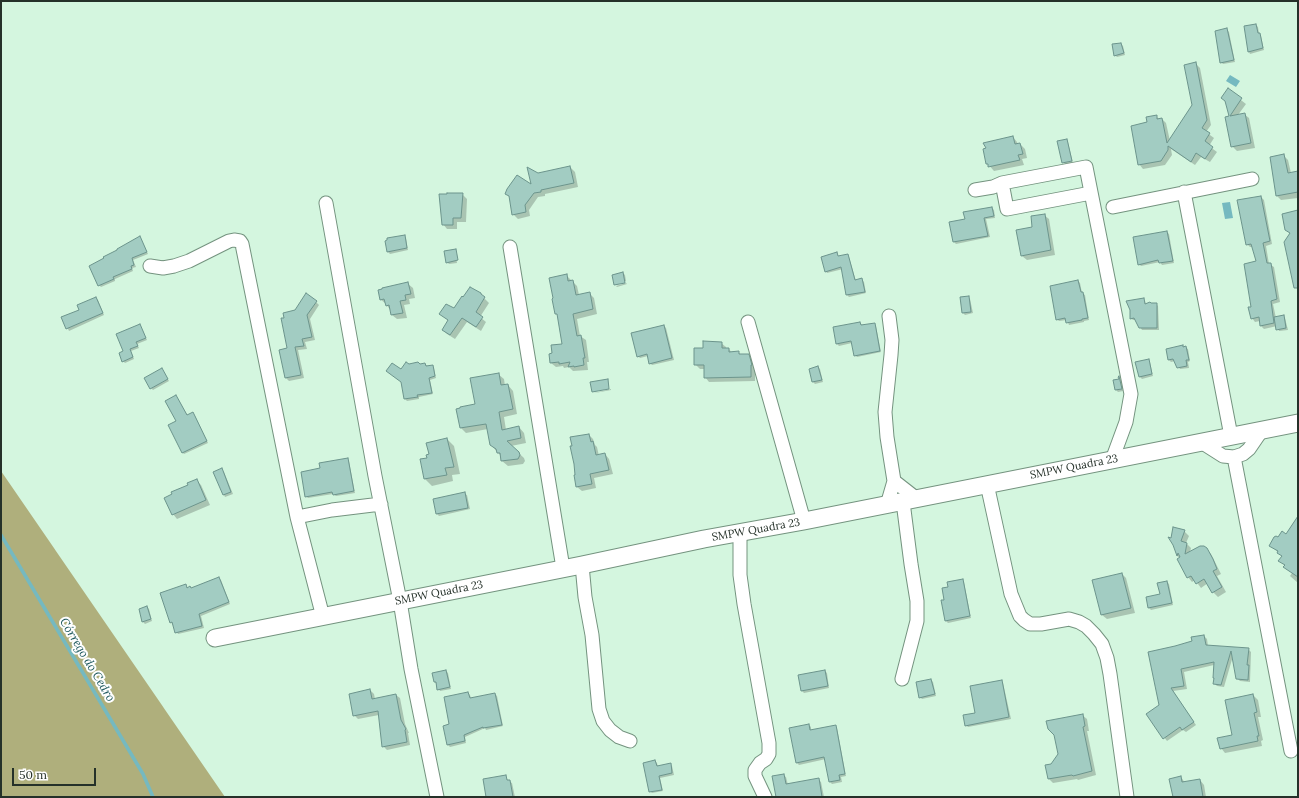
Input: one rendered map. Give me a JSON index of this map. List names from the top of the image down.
{
  "streets": {
    "street": ["SMPW Quadra 23"]
  },
  "water": ["Córrego do Cedro"],
  "scale_bar": "50 m"
}
